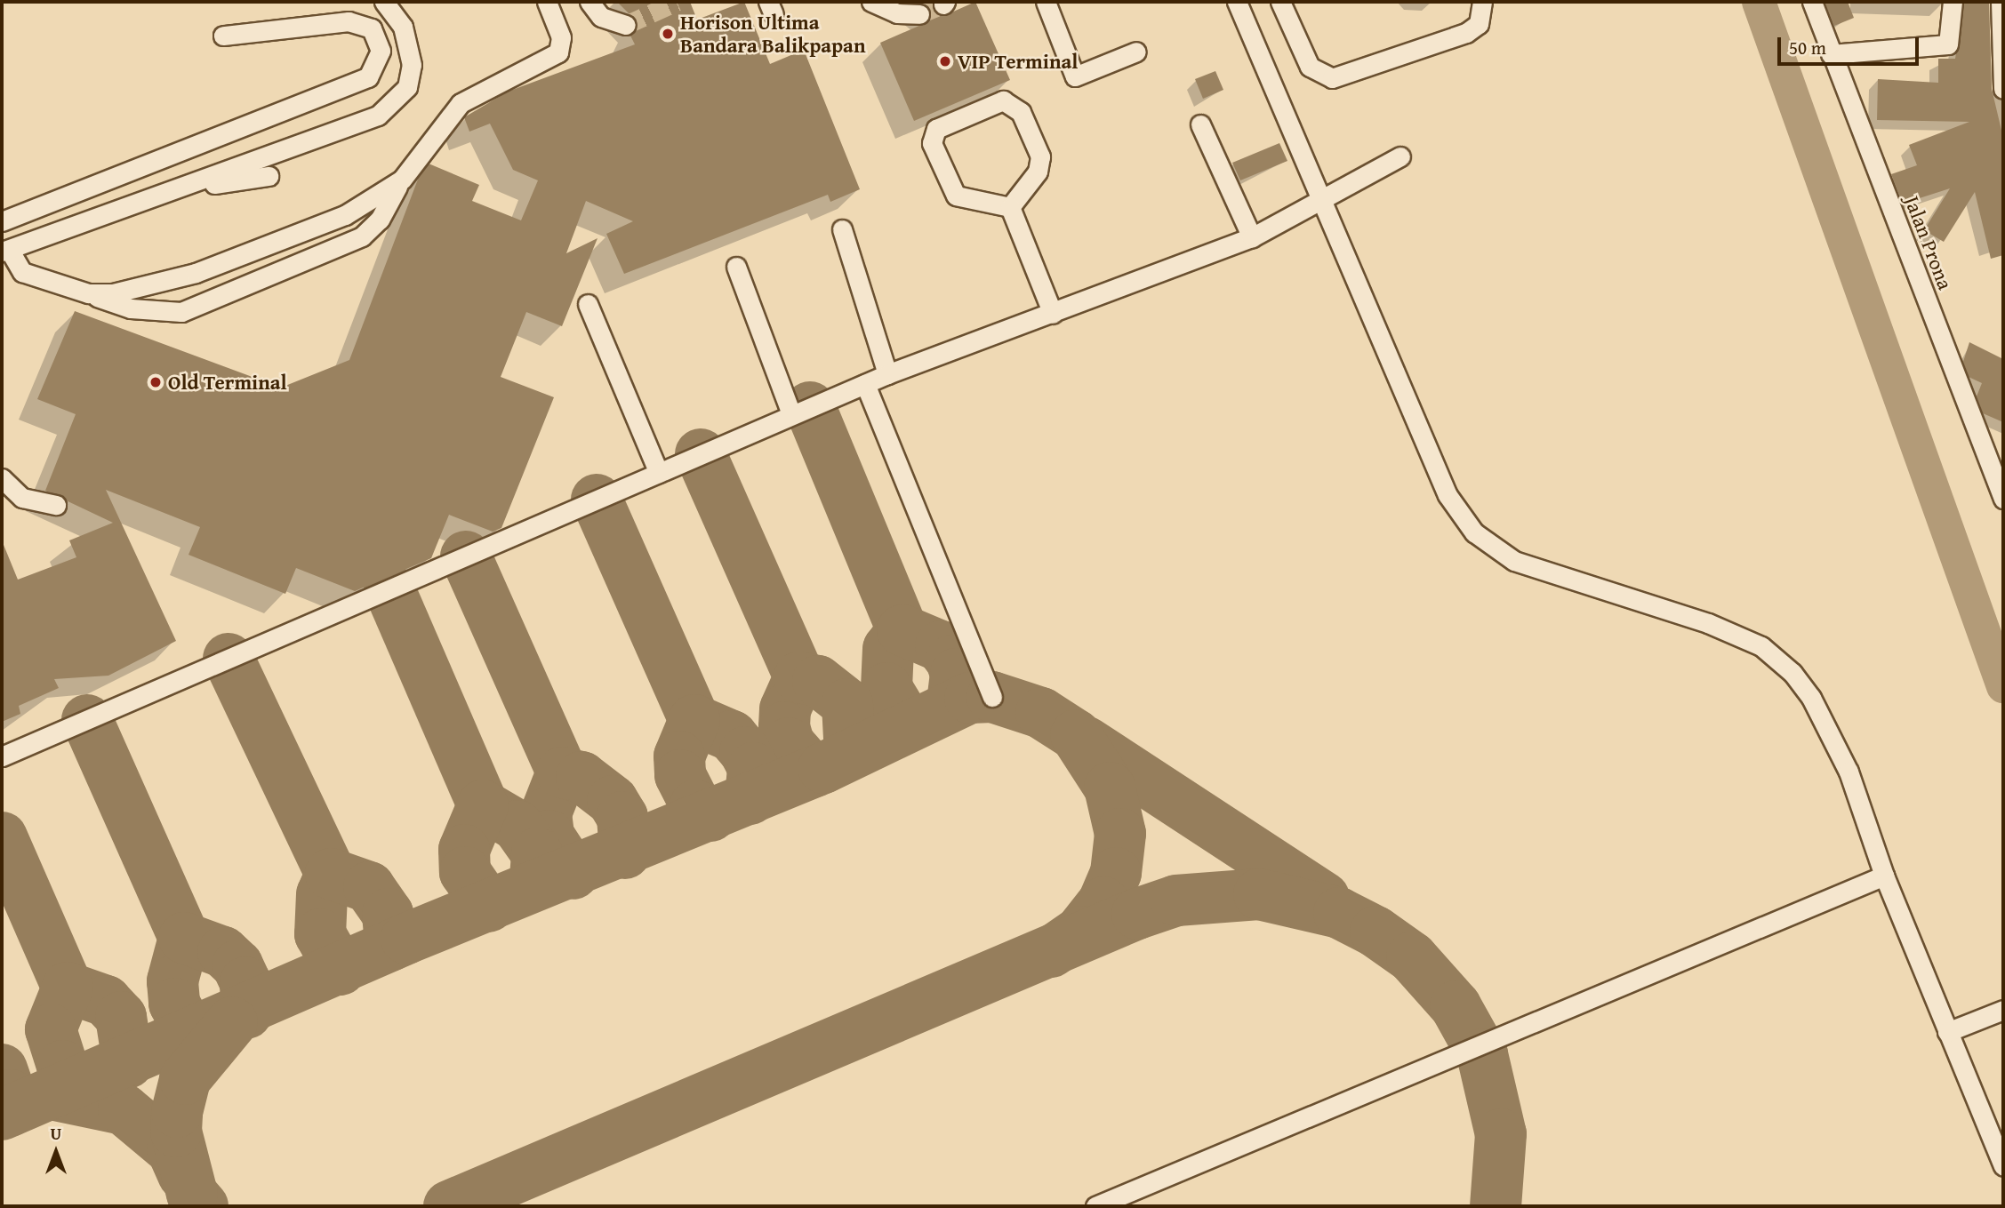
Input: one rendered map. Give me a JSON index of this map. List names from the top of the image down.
{
  "streets": {
    "street": ["Jalan Prona"]
  },
  "places": ["Horison Ultima Bandara Balikpapan", "VIP Terminal", "Old Terminal"],
  "scale_bar": "50 m",
  "north": "top"
}
